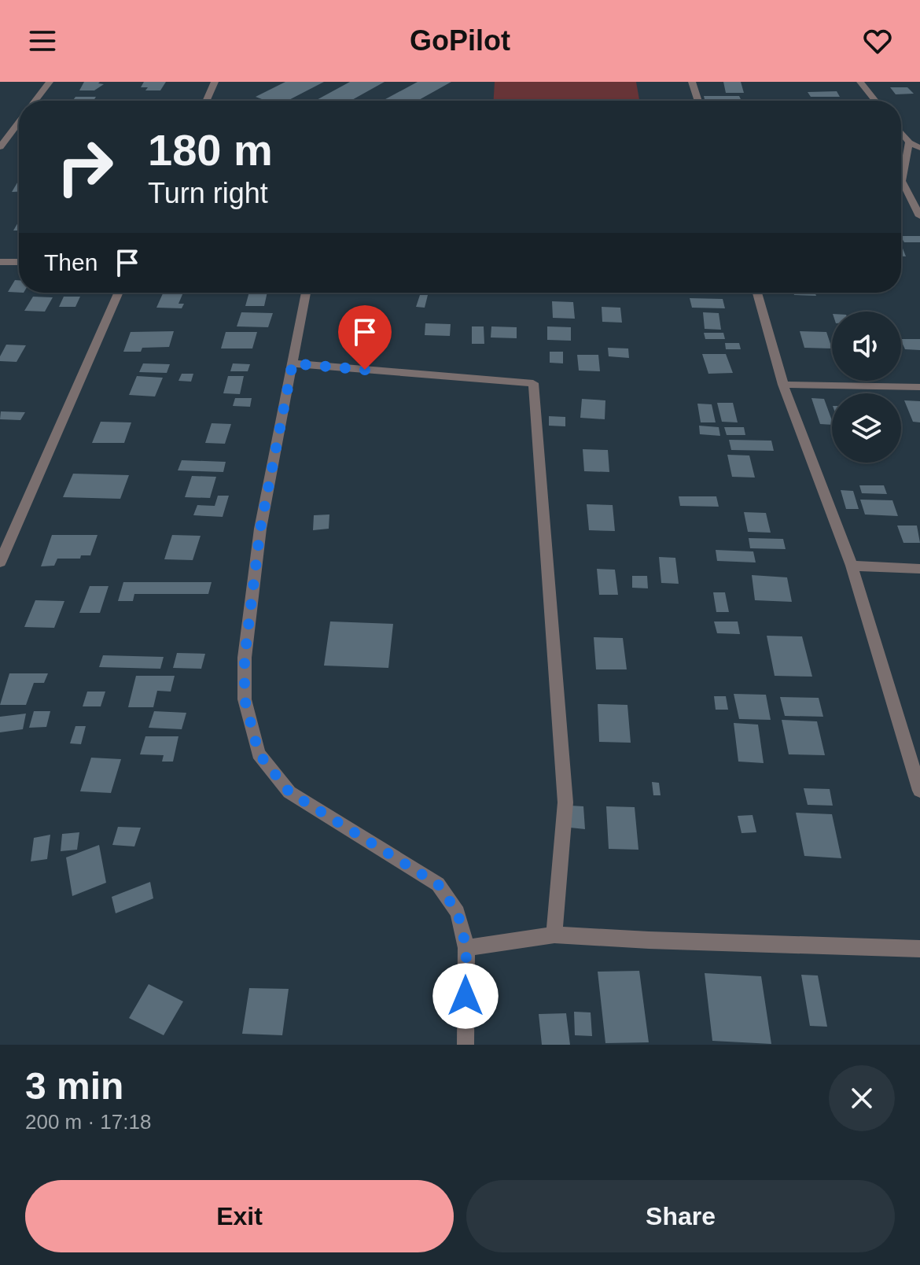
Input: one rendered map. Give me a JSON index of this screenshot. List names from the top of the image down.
{
  "page": {
    "header": "GoPilot",
    "turn": ["180 m", "Turn right"],
    "then": "Then",
    "heading": ["3 min", "200 m · 17:18"],
    "buttons": ["Exit", "Share"]
  }
}
